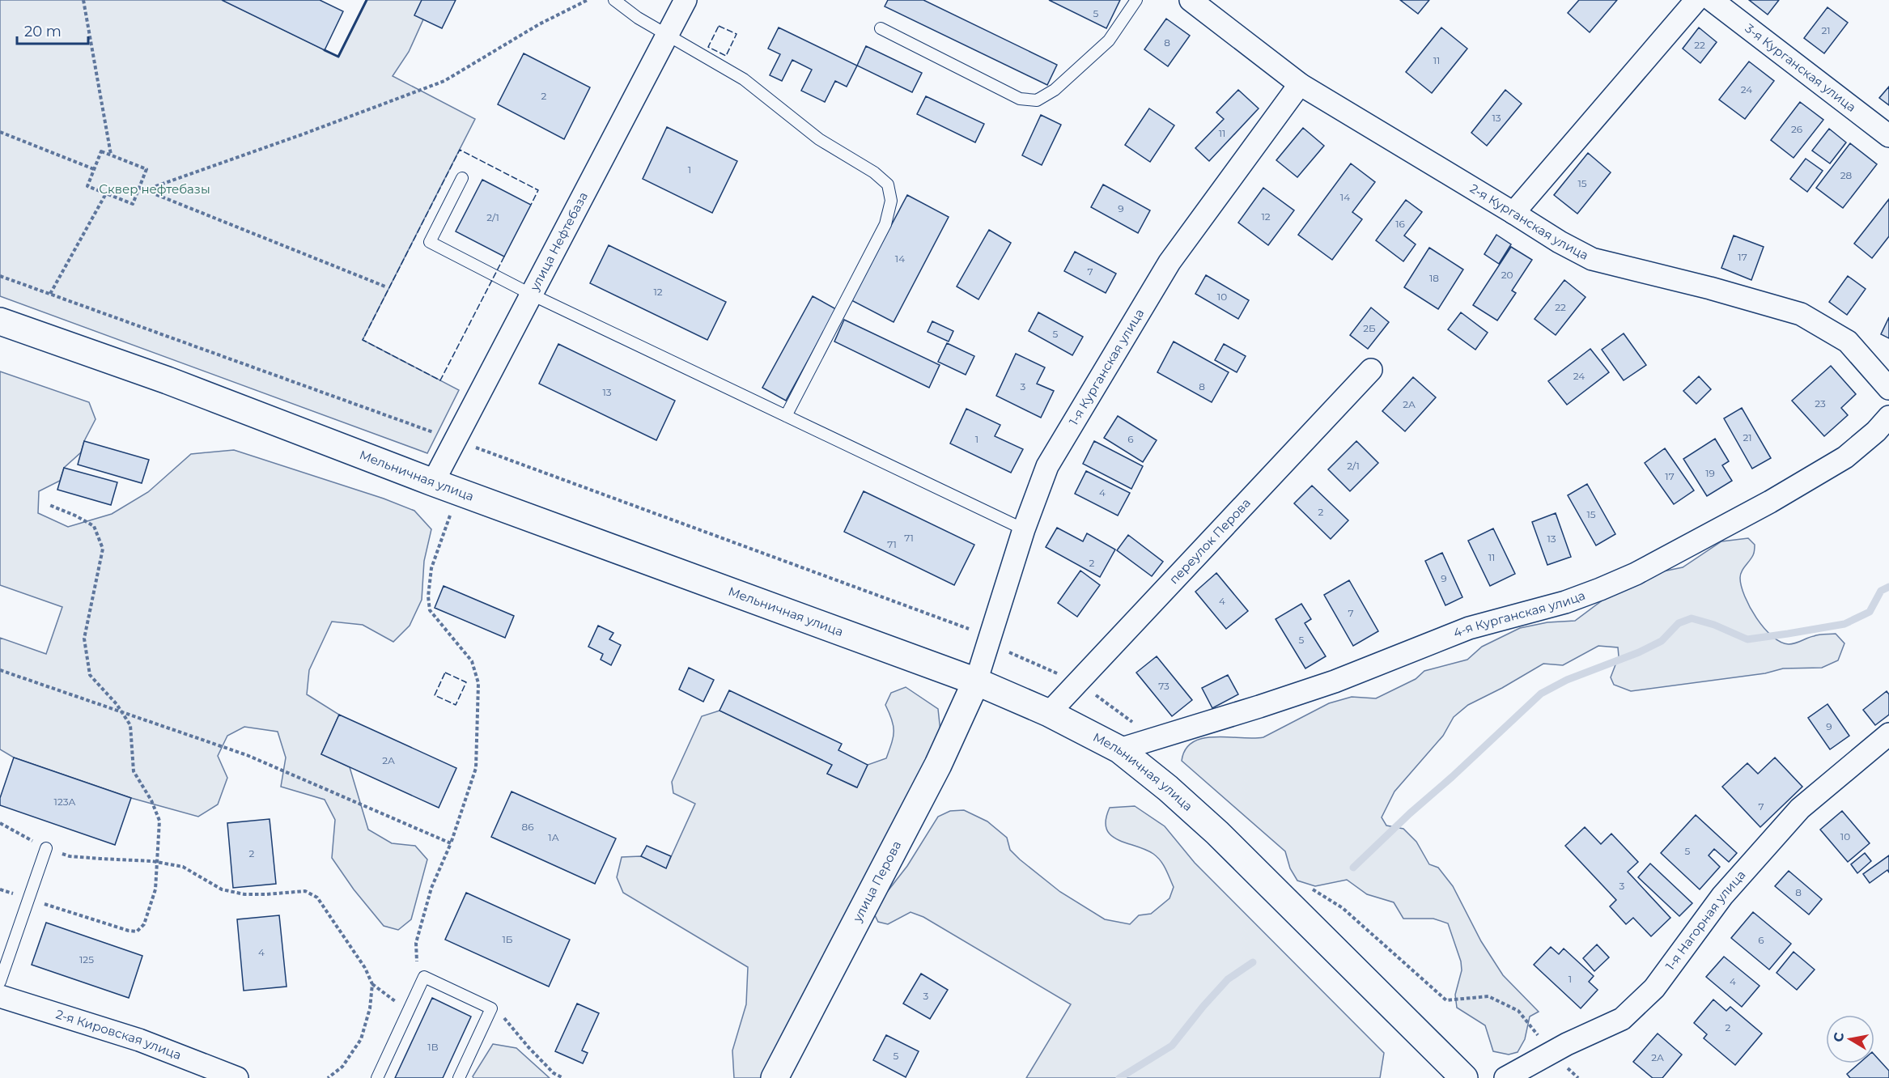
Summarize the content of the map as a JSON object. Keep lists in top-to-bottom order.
{
  "streets": {
    "main road": ["Мельничная улица", "улица Перова"],
    "street": [
      "3-я Курганская улица",
      "2-я Курганская улица",
      "улица Нефтебаза",
      "1-я Курганская улица",
      "переулок Перова",
      "4-я Курганская улица",
      "1-я Нагорная улица",
      "2-я Кировская улица"
    ]
  },
  "crossings": [
    ["2-я Курганская улица", "1-я Курганская улица"],
    ["улица Нефтебаза", "Мельничная улица"],
    ["1-я Курганская улица", "Мельничная улица"],
    ["1-я Курганская улица", "улица Перова"],
    ["Мельничная улица", "переулок Перова"],
    ["Мельничная улица", "4-я Курганская улица"],
    ["Мельничная улица", "улица Перова"]
  ],
  "parks": ["Сквер нефтебазы"],
  "house_numbers": [
    "5",
    "21",
    "8",
    "22",
    "11",
    "24",
    "2",
    "13",
    "26",
    "11",
    "1",
    "28",
    "15",
    "14",
    "9",
    "12",
    "2/1",
    "16",
    "17",
    "14",
    "7",
    "20",
    "18",
    "12",
    "10",
    "22",
    "2Б",
    "5",
    "24",
    "3",
    "8",
    "13",
    "23",
    "2А",
    "21",
    "1",
    "6",
    "2/1",
    "19",
    "17",
    "4",
    "2",
    "15",
    "71",
    "13",
    "71",
    "11",
    "2",
    "9",
    "4",
    "7",
    "5",
    "73",
    "9",
    "2А",
    "123А",
    "7",
    "86",
    "10",
    "1А",
    "5",
    "2",
    "3",
    "8",
    "1Б",
    "6",
    "4",
    "125",
    "1",
    "4",
    "3",
    "2",
    "1В",
    "5",
    "2А"
  ],
  "scale_bar": "20 m",
  "north": "left"
}
